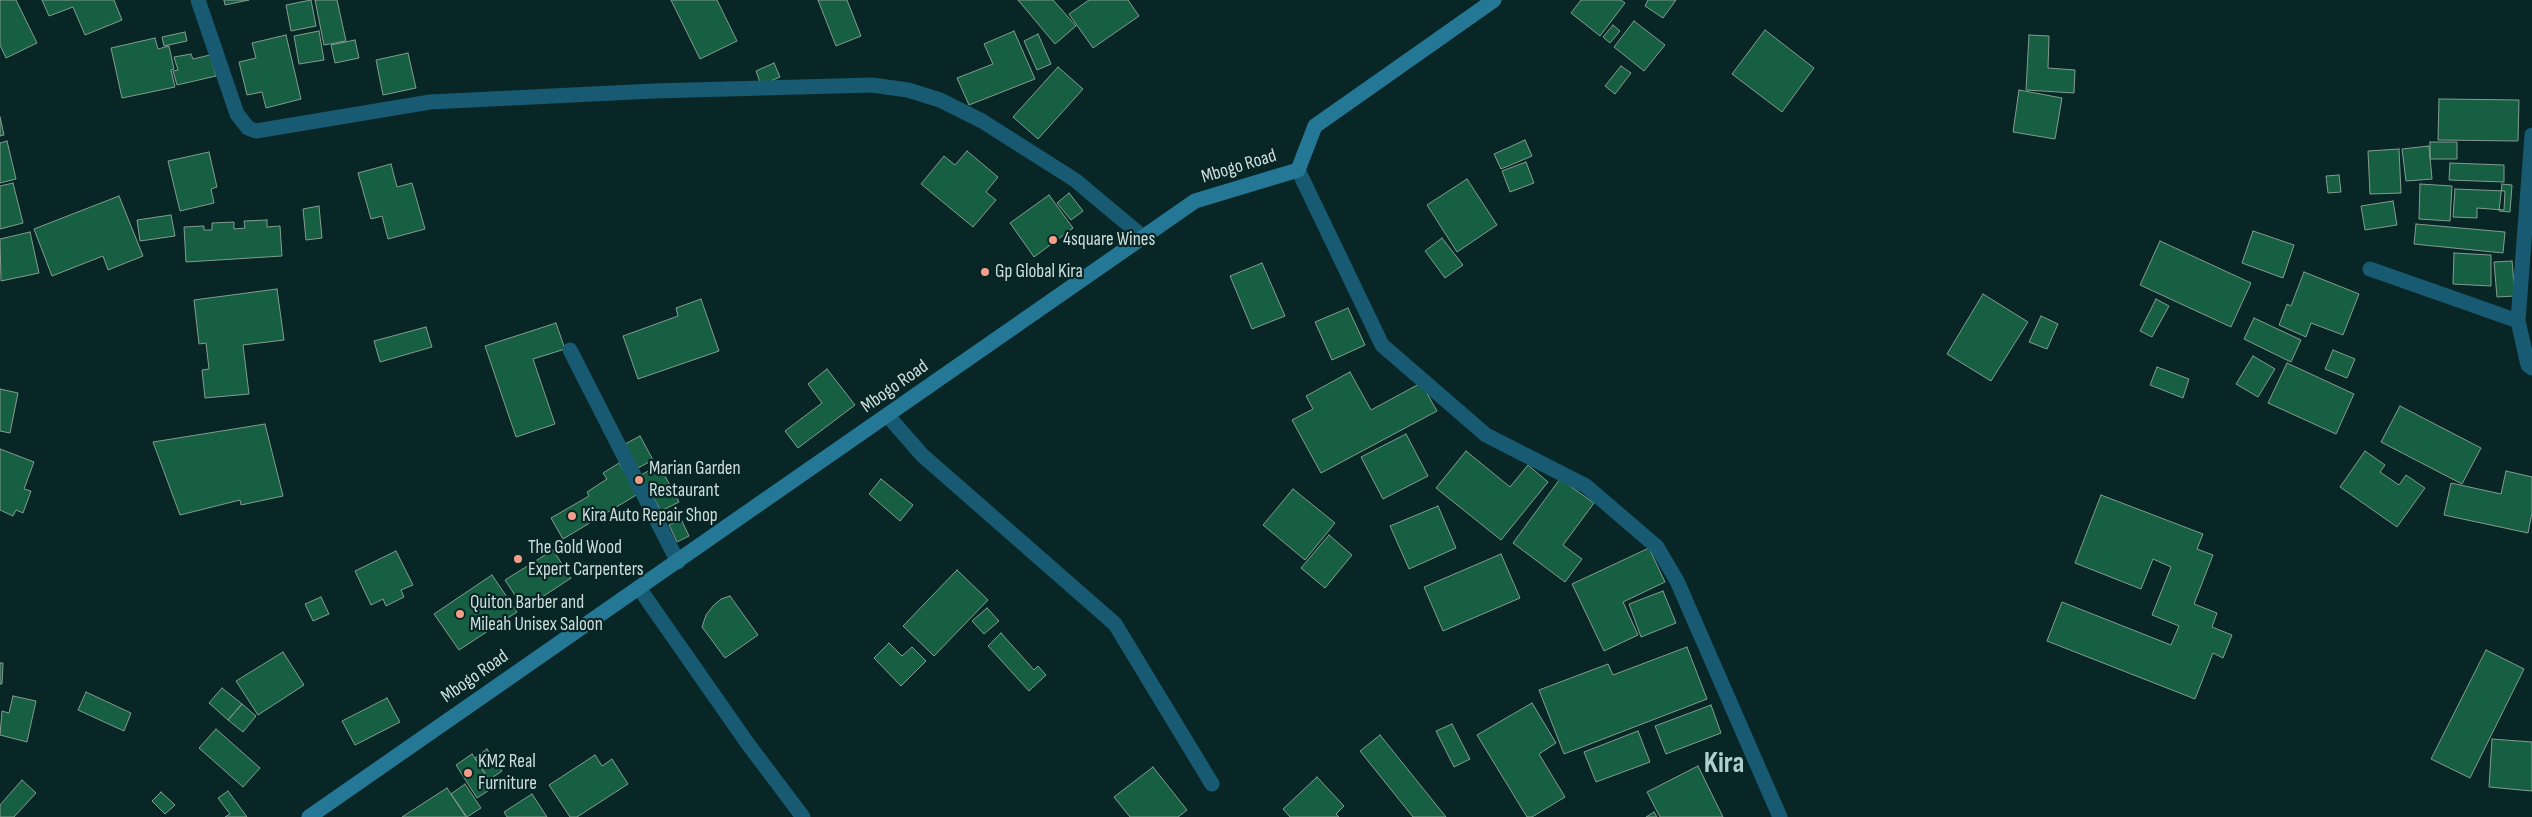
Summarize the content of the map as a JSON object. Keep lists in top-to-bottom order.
{
  "streets": {
    "main road": ["Mbogo Road"]
  },
  "districts": ["Kira"],
  "places": [
    "4square Wines",
    "Gp Global Kira",
    "Marian Garden Restaurant",
    "Kira Auto Repair Shop",
    "The Gold Wood Expert Carpenters",
    "Quiton Barber and Mileah Unisex Saloon",
    "KM2 Real Furniture"
  ]
}
